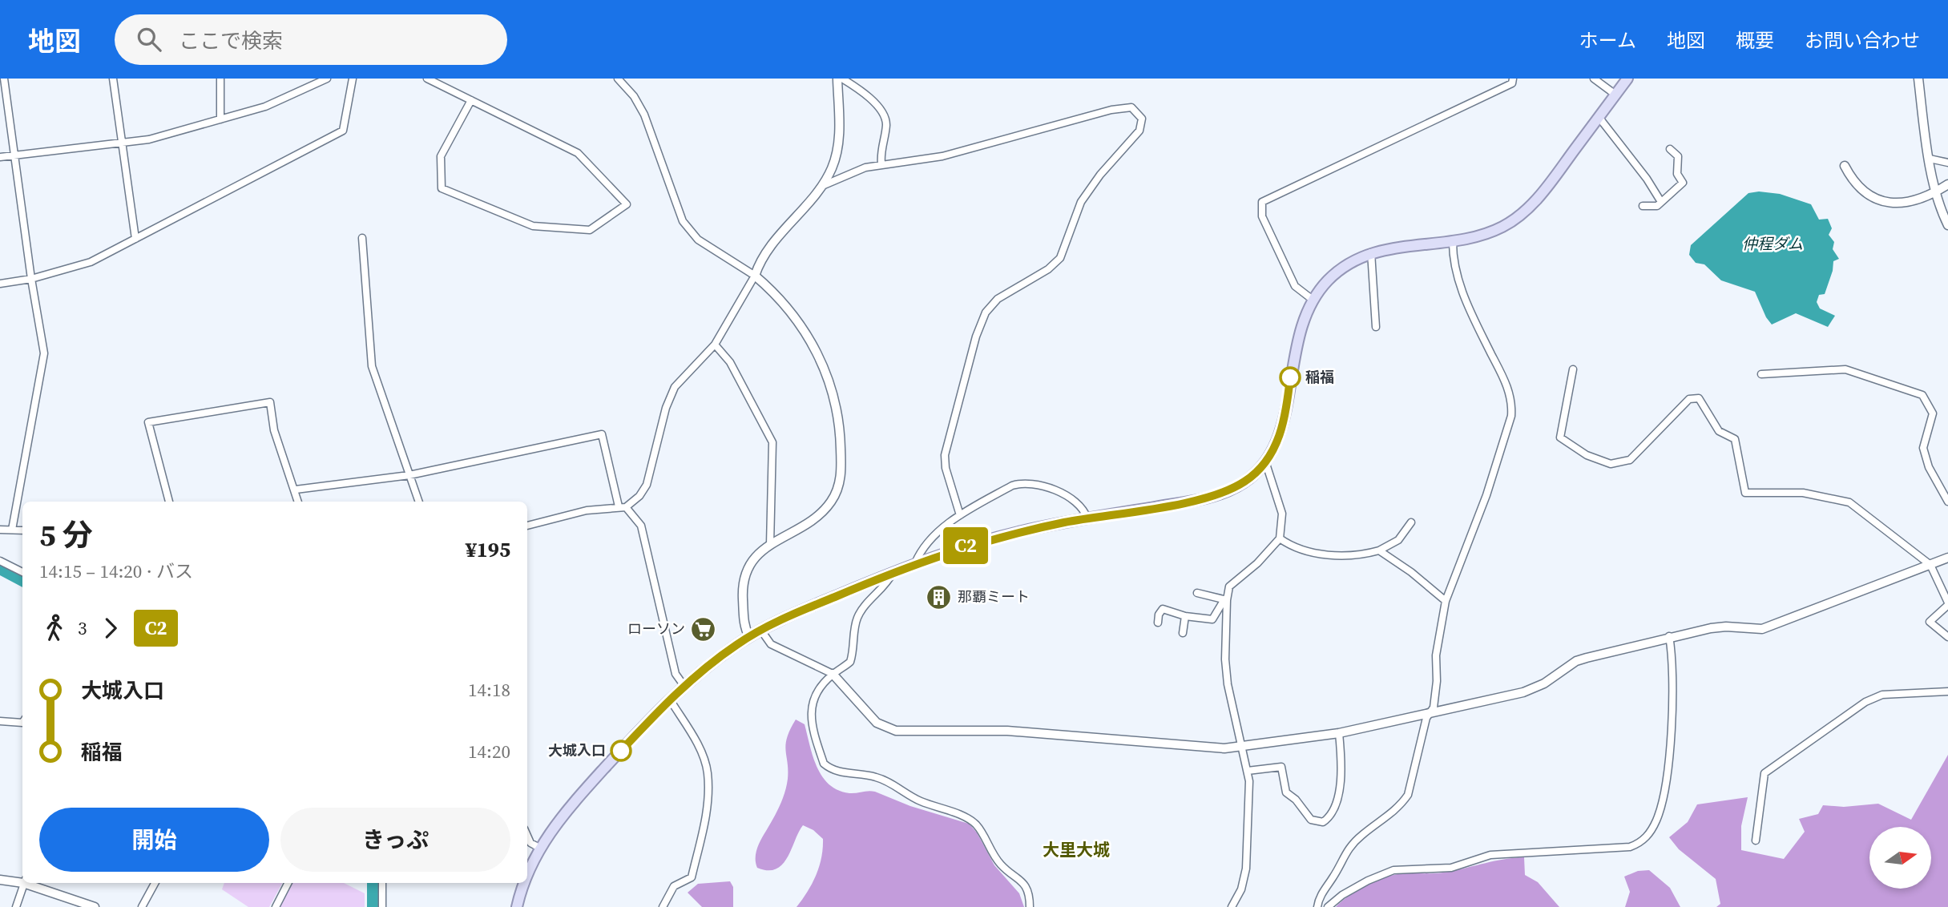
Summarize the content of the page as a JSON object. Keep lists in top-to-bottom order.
{
  "districts": ["大里大城"],
  "water": ["仲程ダム"],
  "places": {
    "other": ["稲福", "大城入口"],
    "building": ["那覇ミート"],
    "supermarket": ["ローソン"]
  },
  "lines": ["bus line C2"],
  "north": "right",
  "page": {
    "header": "地図",
    "search": "ここで検索",
    "nav": [
      "ホーム",
      "地図",
      "概要",
      "お問い合わせ"
    ],
    "on_map": "C2",
    "heading": ["5 分", "14:15 – 14:20 · バス", "¥195"],
    "legs": ["3", "C2"],
    "list": [
      {
        "name": "大城入口",
        "value": "14:18"
      },
      {
        "name": "稲福",
        "value": "14:20"
      }
    ],
    "buttons": ["開始", "きっぷ"]
  }
}
